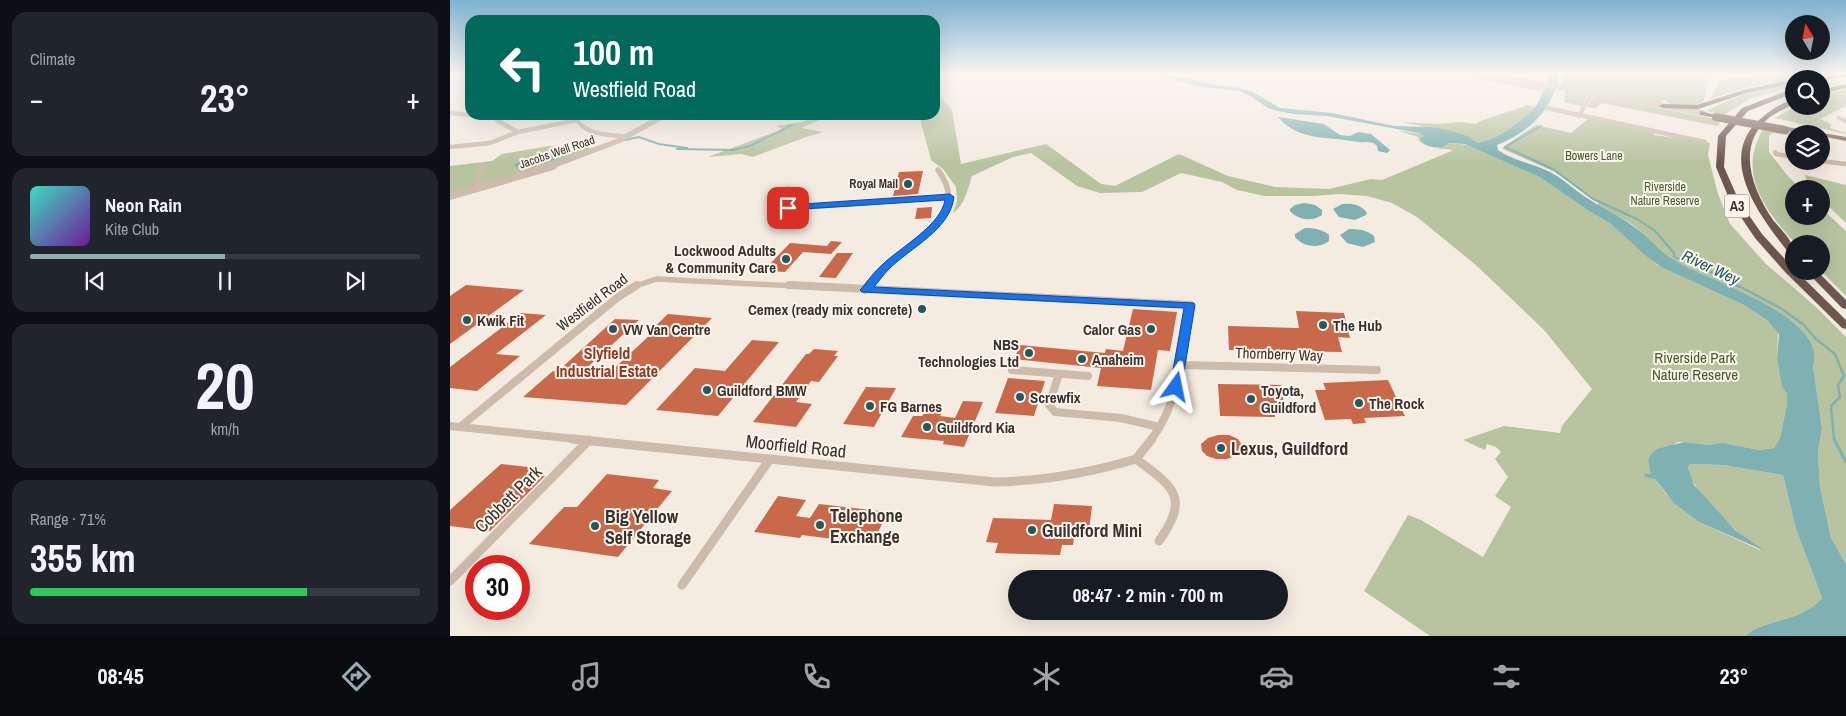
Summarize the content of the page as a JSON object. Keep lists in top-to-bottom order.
{
  "streets": {
    "highway": ["A3"],
    "street": [
      "Jacobs Well Road",
      "Westfield Road",
      "Thornberry Way",
      "Moorfield Road",
      "Cobbett Park"
    ]
  },
  "crossings": [
    ["Westfield Road", "Thornberry Way"],
    ["Westfield Road", "Moorfield Road"],
    ["Moorfield Road", "Cobbett Park"]
  ],
  "districts": ["Slyfield Industrial Estate"],
  "water": ["River Wey"],
  "parks": ["Bowers Lane", "Riverside Nature Reserve", "Riverside Park Nature Reserve"],
  "places": [
    "Royal Mail",
    "Lockwood Adults & Community Care",
    "Cemex (ready mix concrete)",
    "Kwik Fit",
    "The Hub",
    "VW Van Centre",
    "Calor Gas",
    "NBS Technologies Ltd",
    "Anaheim",
    "Guildford BMW",
    "Screwfix",
    "Toyota, Guildford",
    "The Rock",
    "FG Barnes",
    "Guildford Kia",
    "Lexus, Guildford",
    "Telephone Exchange",
    "Big Yellow Self Storage",
    "Guildford Mini"
  ],
  "north": "top",
  "page": {
    "tile": [
      "Climate",
      ["20", "km/h"],
      ["Range · 71%", "355 km"]
    ],
    "map_buttons": ["+", "−"],
    "turn": ["100 m", "Westfield Road"],
    "heat": ["−", "23°", "+"],
    "song": ["Neon Rain", "Kite Club"],
    "limit": "30",
    "trip": "08:47 · 2 min · 700 m",
    "tabs": ["08:45", "23°"]
  }
}
